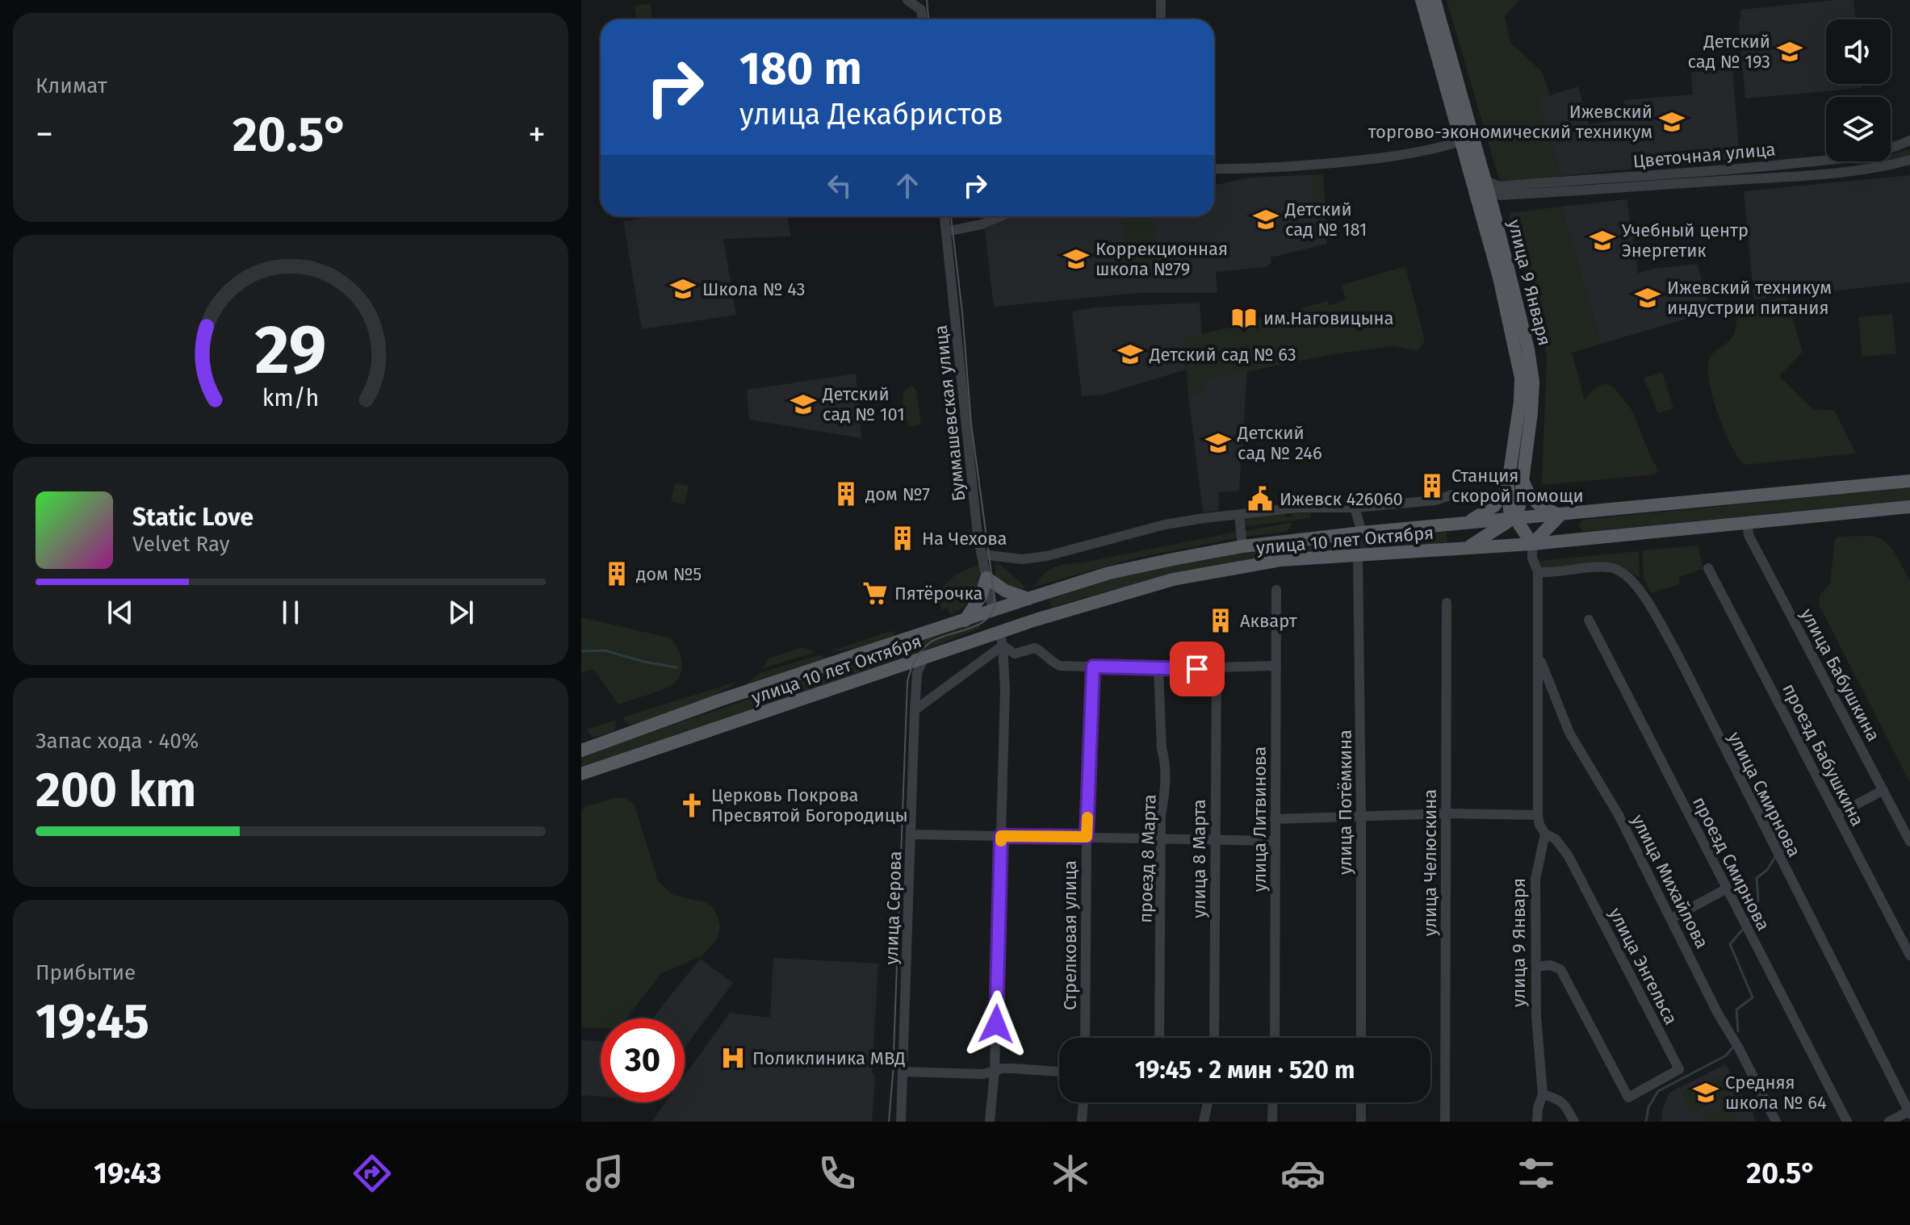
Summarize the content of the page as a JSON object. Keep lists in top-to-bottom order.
{
  "streets": {
    "main road": ["улица 9 Января", "улица 10 лет Октября"],
    "street": [
      "Цветочная улица",
      "Буммашевская улица",
      "улица Бабушкина",
      "проезд Бабушкина",
      "улица Смирнова",
      "улица Потёмкина",
      "улица Литвинова",
      "проезд 8 Марта",
      "улица 8 Марта",
      "улица Челюскина",
      "проезд Смирнова",
      "улица Михайлова",
      "улица Серова",
      "Стрелковая улица",
      "улица Энгельса"
    ]
  },
  "crossings": [
    ["Цветочная улица", "улица 9 Января"],
    ["улица 9 Января", "улица 10 лет Октября"],
    ["улица 9 Января", "улица Энгельса"],
    ["Буммашевская улица", "улица 10 лет Октября"],
    ["улица 10 лет Октября", "улица Бабушкина"],
    ["улица 10 лет Октября", "улица Потёмкина"],
    ["улица 10 лет Октября", "улица Серова"]
  ],
  "places": {
    "school or university": [
      "Детский сад № 193",
      "Ижевский торгово-экономический техникум",
      "Детский сад № 181",
      "Учебный центр Энергетик",
      "Коррекционная школа №79",
      "Школа № 43",
      "Ижевский техникум индустрии питания",
      "Детский сад № 63",
      "Детский сад № 101",
      "Детский сад № 246",
      "Средняя школа № 64"
    ],
    "library": ["им.Наговицына"],
    "building": [
      "Станция скорой помощи",
      "дом №7",
      "На Чехова",
      "дом №5",
      "Акварт"
    ],
    "public building": ["Ижевск 426060"],
    "supermarket": ["Пятёрочка"],
    "church": ["Церковь Покрова Пресвятой Богородицы"],
    "hospital": ["Поликлиника МВД"]
  },
  "page": {
    "tile": [
      "Климат",
      ["Запас хода · 40%", "200 km"],
      ["Прибытие", "19:45"]
    ],
    "turn": ["180 m", "улица Декабристов"],
    "heat": ["−", "20.5°", "+"],
    "song": ["Static Love", "Velvet Ray"],
    "limit": "30",
    "trip": "19:45 · 2 мин · 520 m",
    "tabs": ["19:43", "20.5°"],
    "gauge": ["29", "km/h"]
  }
}
